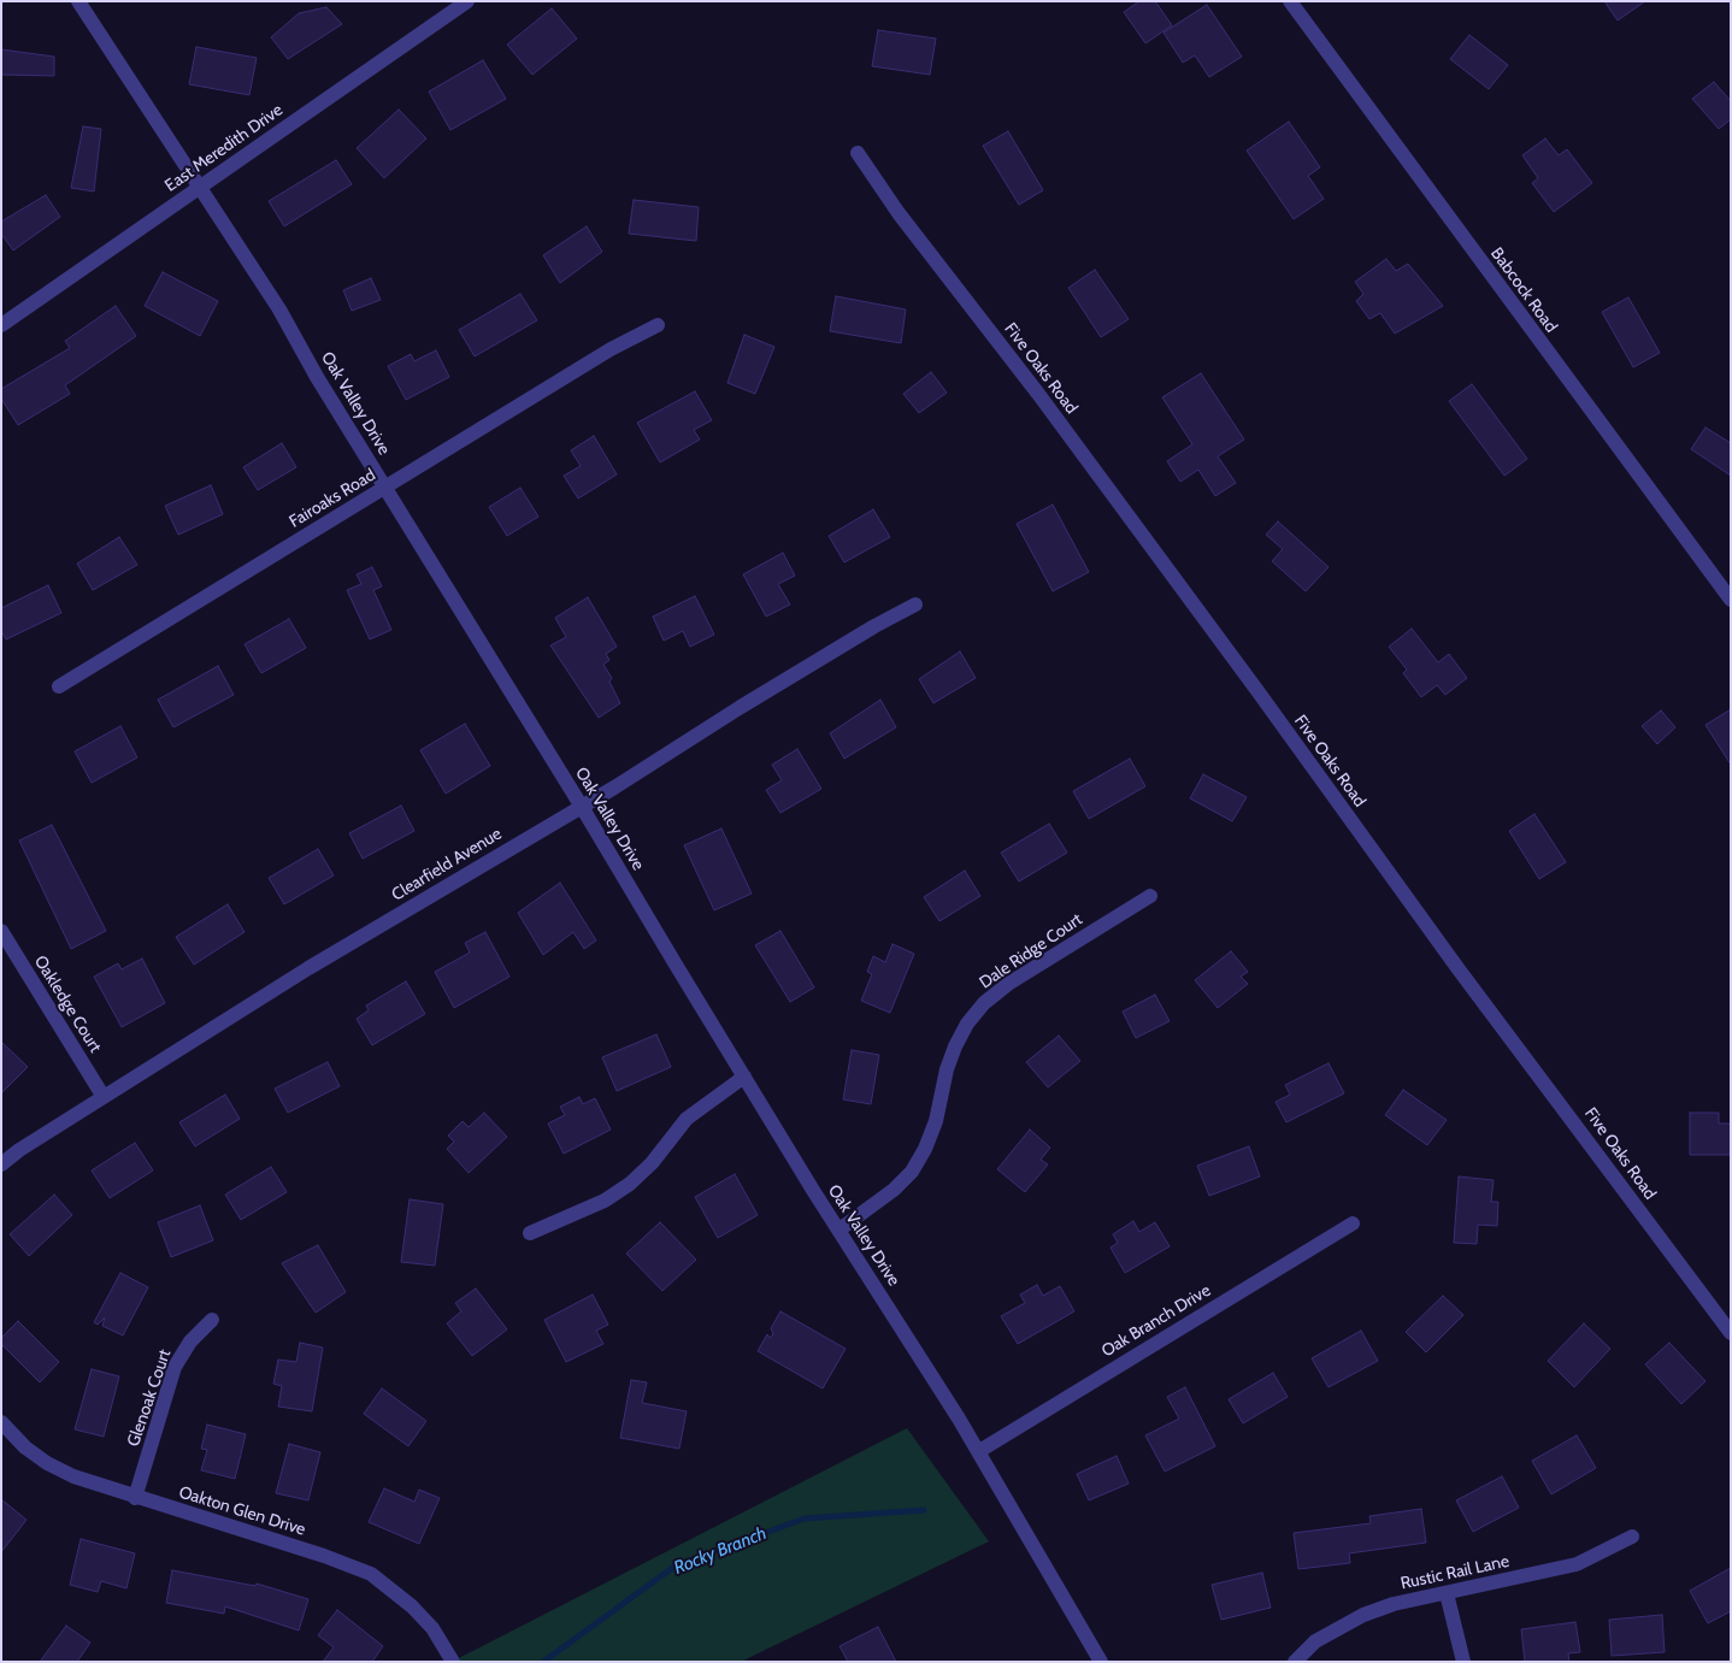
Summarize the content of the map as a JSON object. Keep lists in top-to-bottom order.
{
  "streets": {
    "street": [
      "East Meredith Drive",
      "Babcock Road",
      "Five Oaks Road",
      "Oak Valley Drive",
      "Fairoaks Road",
      "Clearfield Avenue",
      "Dale Ridge Court",
      "Oakledge Court",
      "Oak Branch Drive",
      "Glenoak Court",
      "Oakton Glen Drive",
      "Rustic Rail Lane"
    ]
  },
  "crossings": [
    ["East Meredith Drive", "Oak Valley Drive"],
    ["Oak Valley Drive", "Fairoaks Road"],
    ["Oak Valley Drive", "Clearfield Avenue"],
    ["Oak Valley Drive", "Dale Ridge Court"],
    ["Oak Valley Drive", "Oak Branch Drive"],
    ["Clearfield Avenue", "Oakledge Court"],
    ["Glenoak Court", "Oakton Glen Drive"]
  ],
  "water": ["Rocky Branch"]
}
